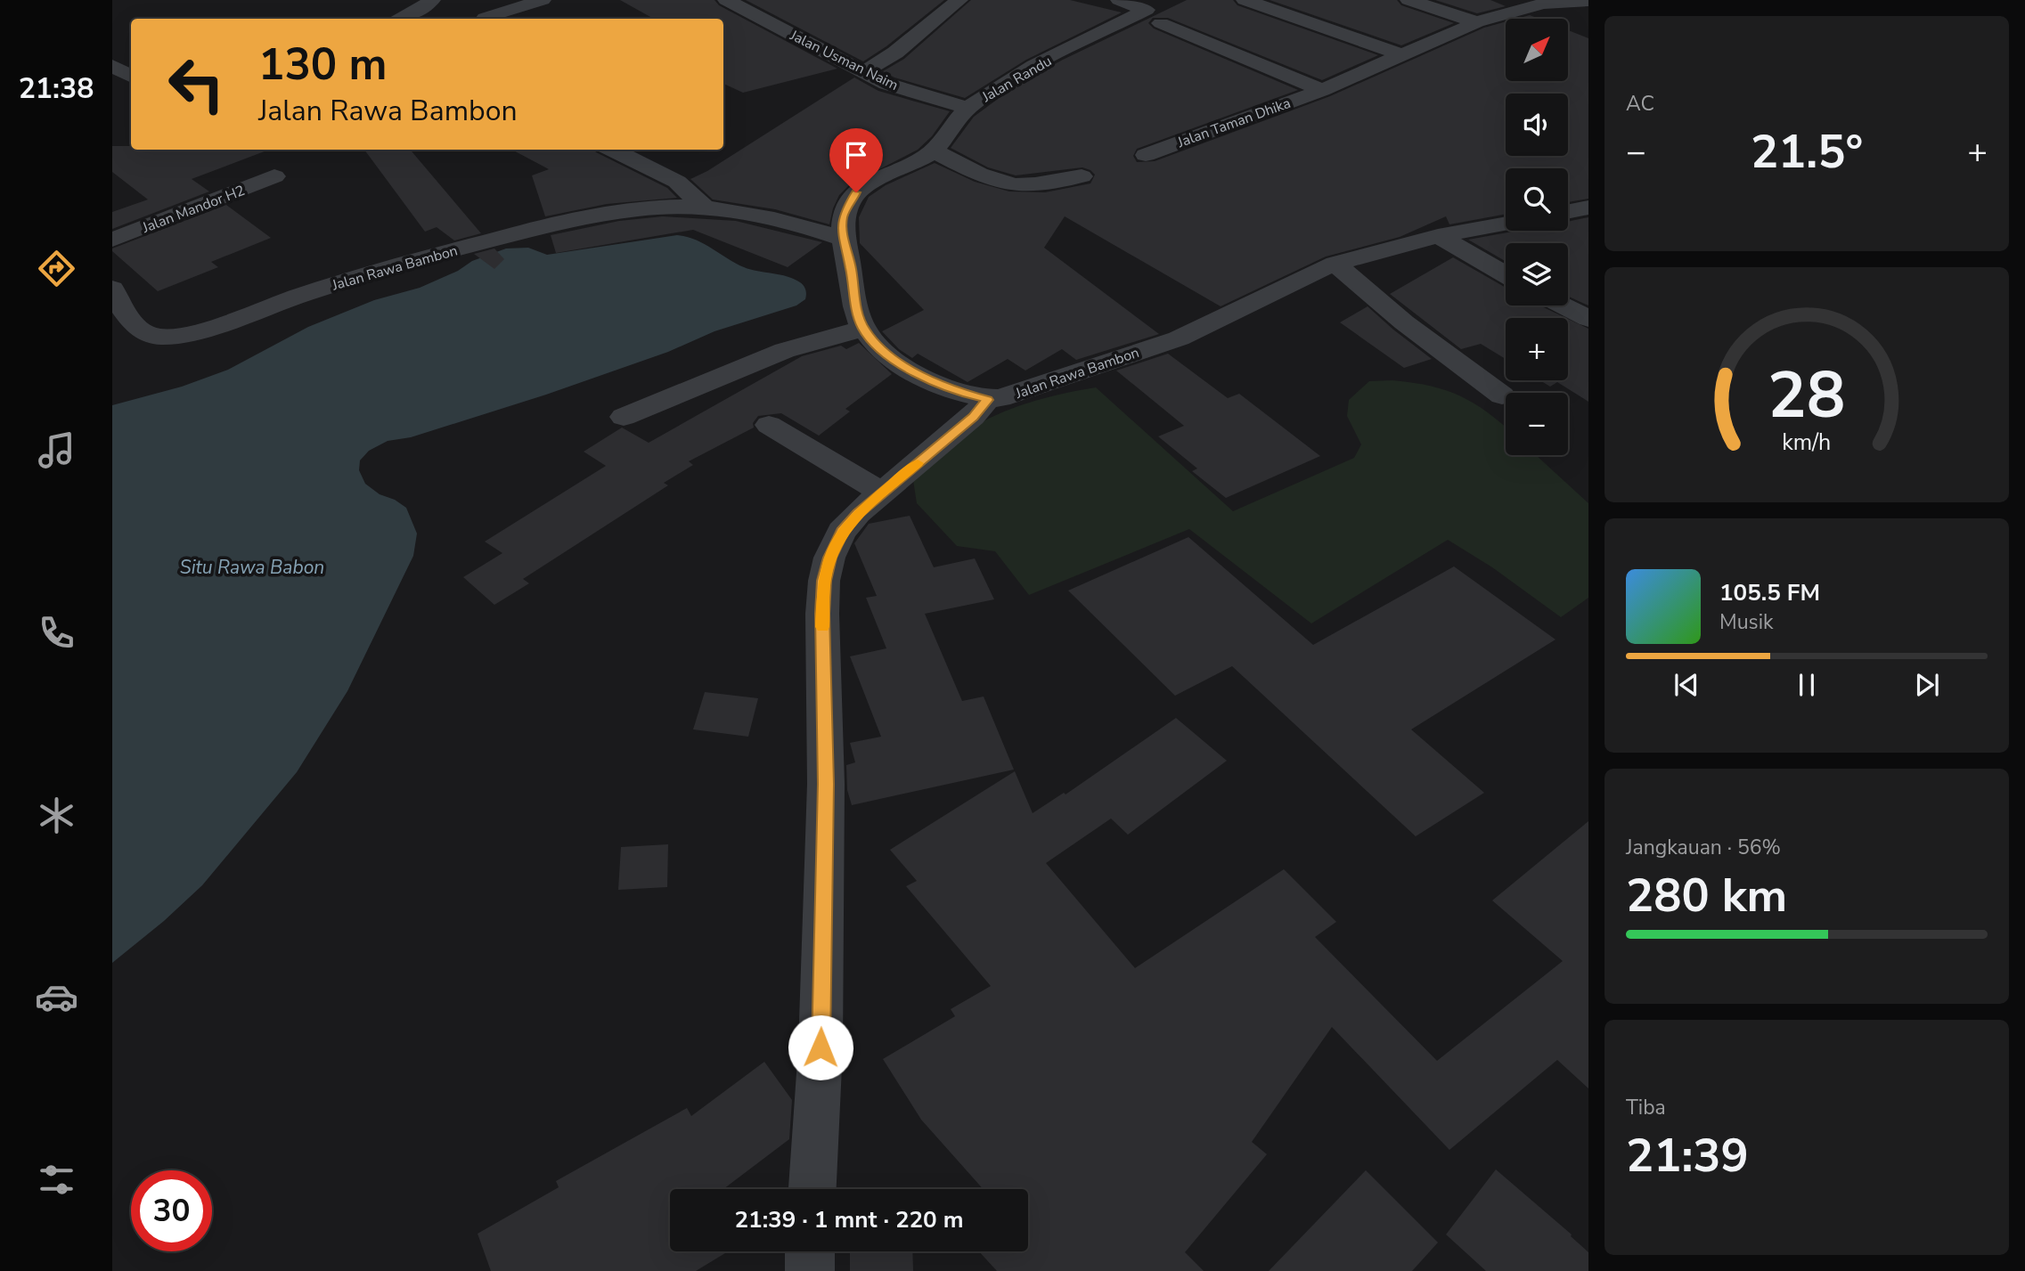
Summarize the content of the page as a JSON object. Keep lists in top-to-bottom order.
{
  "streets": {
    "street": [
      "Jalan Usman Naim",
      "Jalan Randu",
      "Jalan Taman Dhika",
      "Jalan Mandor H2",
      "Jalan Rawa Bambon"
    ]
  },
  "crossings": [
    ["Jalan Usman Naim", "Jalan Randu"],
    ["Jalan Randu", "Jalan Taman Dhika"],
    ["Jalan Randu", "Jalan Rawa Bambon"]
  ],
  "water": ["Situ Rawa Babon"],
  "north": "top right",
  "page": {
    "tabs": "21:38",
    "tile": [
      "AC",
      ["Jangkauan · 56%", "280 km"],
      ["Tiba", "21:39"]
    ],
    "map_buttons": ["+", "−"],
    "turn": ["130 m", "Jalan Rawa Bambon"],
    "heat": ["−", "21.5°", "+"],
    "song": ["105.5 FM", "Musik"],
    "limit": "30",
    "trip": "21:39 · 1 mnt · 220 m",
    "gauge": ["28", "km/h"]
  }
}
